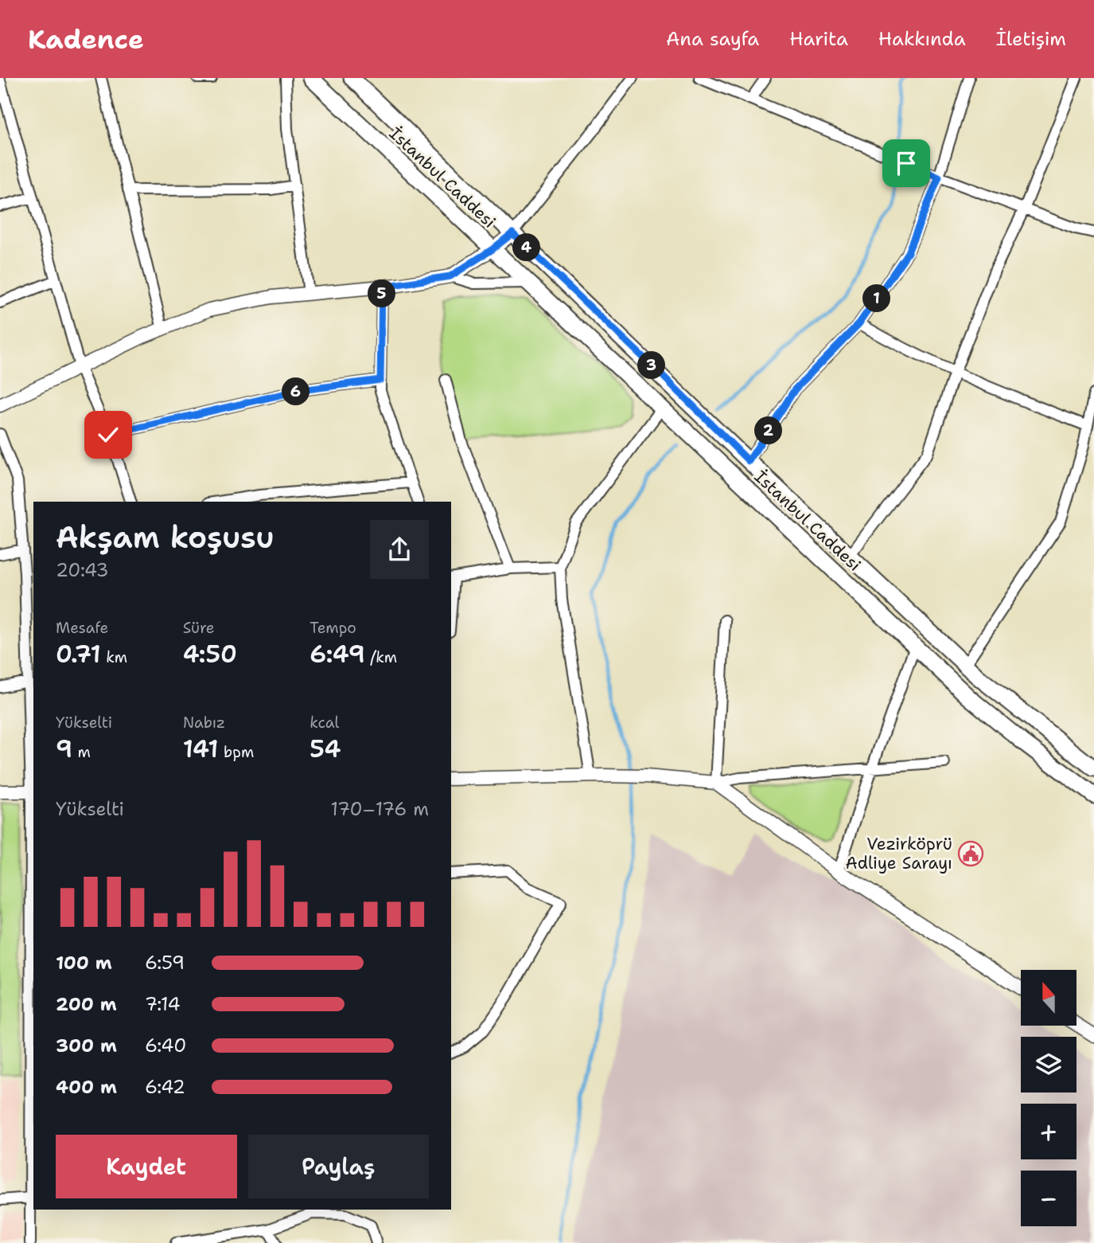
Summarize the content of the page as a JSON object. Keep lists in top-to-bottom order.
{
  "streets": {
    "main road": ["İstanbul Caddesi"]
  },
  "places": {
    "public building": ["Vezirköprü Adliye Sarayı"]
  },
  "north": "top",
  "page": {
    "header": "Kadence",
    "nav": [
      "Ana sayfa",
      "Harita",
      "Hakkında",
      "İletişim"
    ],
    "pins": [
      "4",
      "5",
      "1",
      "3",
      "6",
      "2"
    ],
    "heading": ["Akşam koşusu", "20:43"],
    "stats": [
      ["Mesafe", "0.71 km"],
      ["Süre", "4:50"],
      ["Tempo", "6:49 /km"],
      ["Yükselti", "9 m"],
      ["Nabız", "141 bpm"],
      ["kcal", "54"]
    ],
    "chart": ["Yükselti", "170–176 m"],
    "list": [
      {
        "name": "100 m",
        "note": "6:59"
      },
      {
        "name": "200 m",
        "note": "7:14"
      },
      {
        "name": "300 m",
        "note": "6:40"
      },
      {
        "name": "400 m",
        "note": "6:42"
      }
    ],
    "map_buttons": ["+", "−"],
    "buttons": ["Kaydet", "Paylaş"]
  }
}
